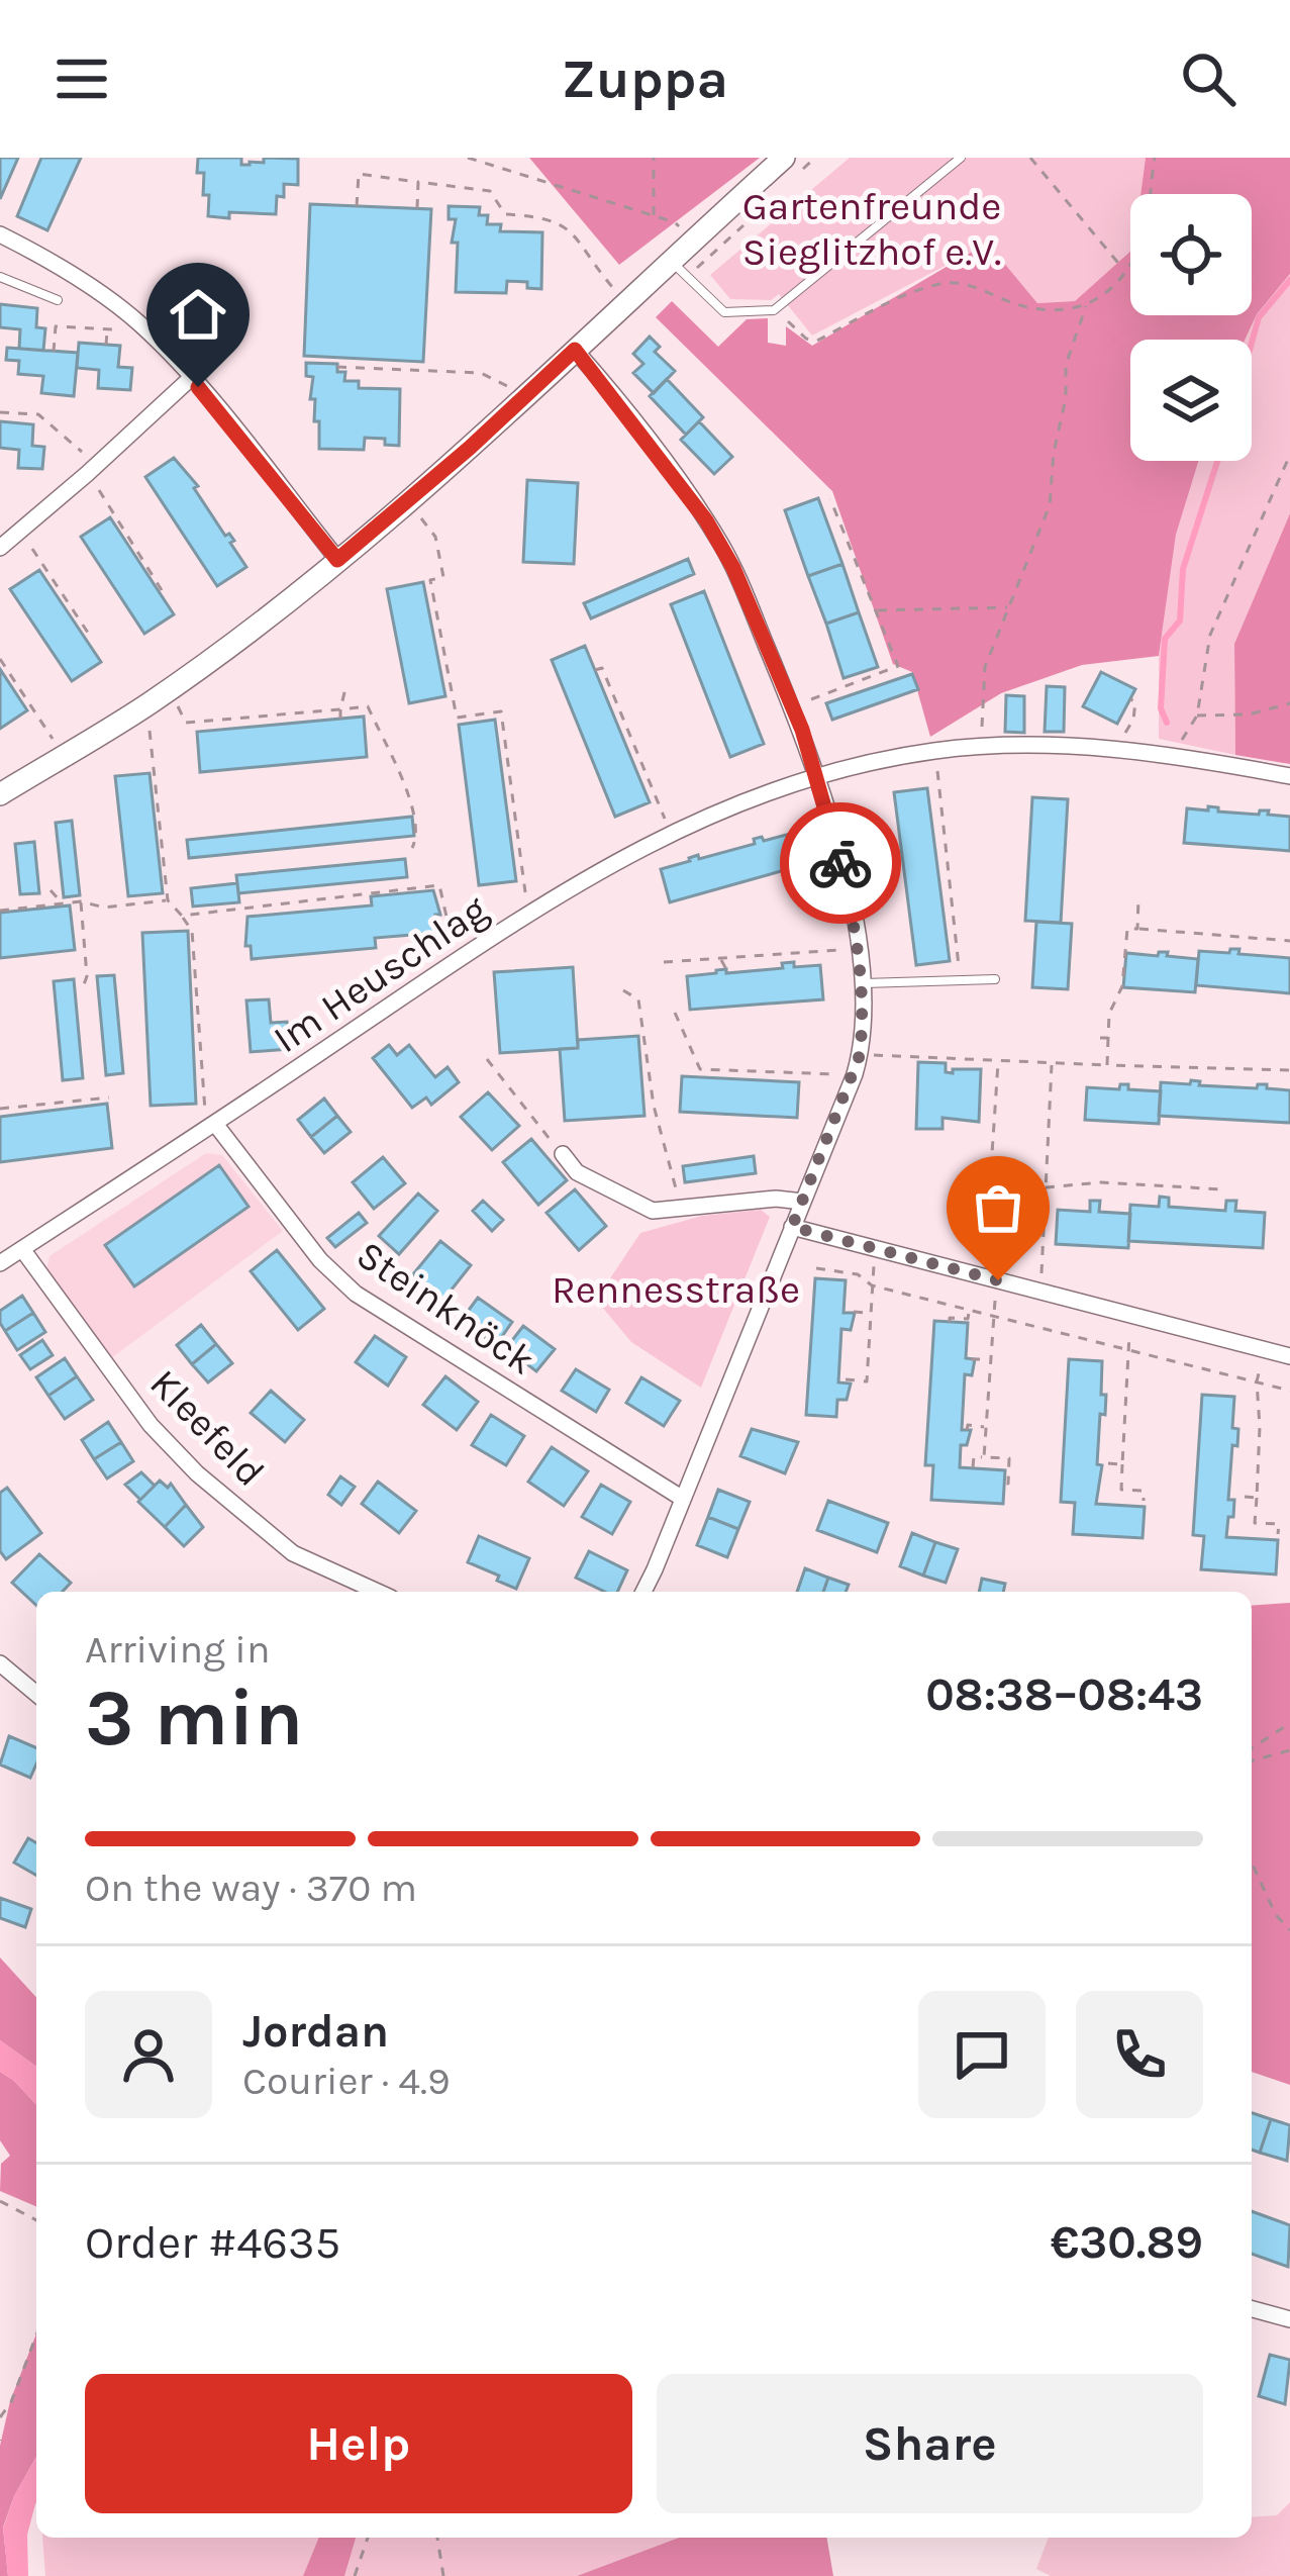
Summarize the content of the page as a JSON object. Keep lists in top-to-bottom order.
{
  "streets": {
    "street": ["Im Heuschlag", "Steinknöck", "Kleefeld"]
  },
  "crossings": [
    ["Im Heuschlag", "Steinknöck"],
    ["Im Heuschlag", "Kleefeld"]
  ],
  "parks": ["Gartenfreunde Sieglitzhof e.V.", "Rennesstraße"],
  "page": {
    "header": "Zuppa",
    "heading": ["3 min", "Arriving in", "08:38–08:43"],
    "panel": [
      "Jordan",
      "Courier · 4.9",
      "Order #4635",
      "€30.89"
    ],
    "bar": "On the way · 370 m",
    "buttons": ["Help", "Share"]
  }
}
